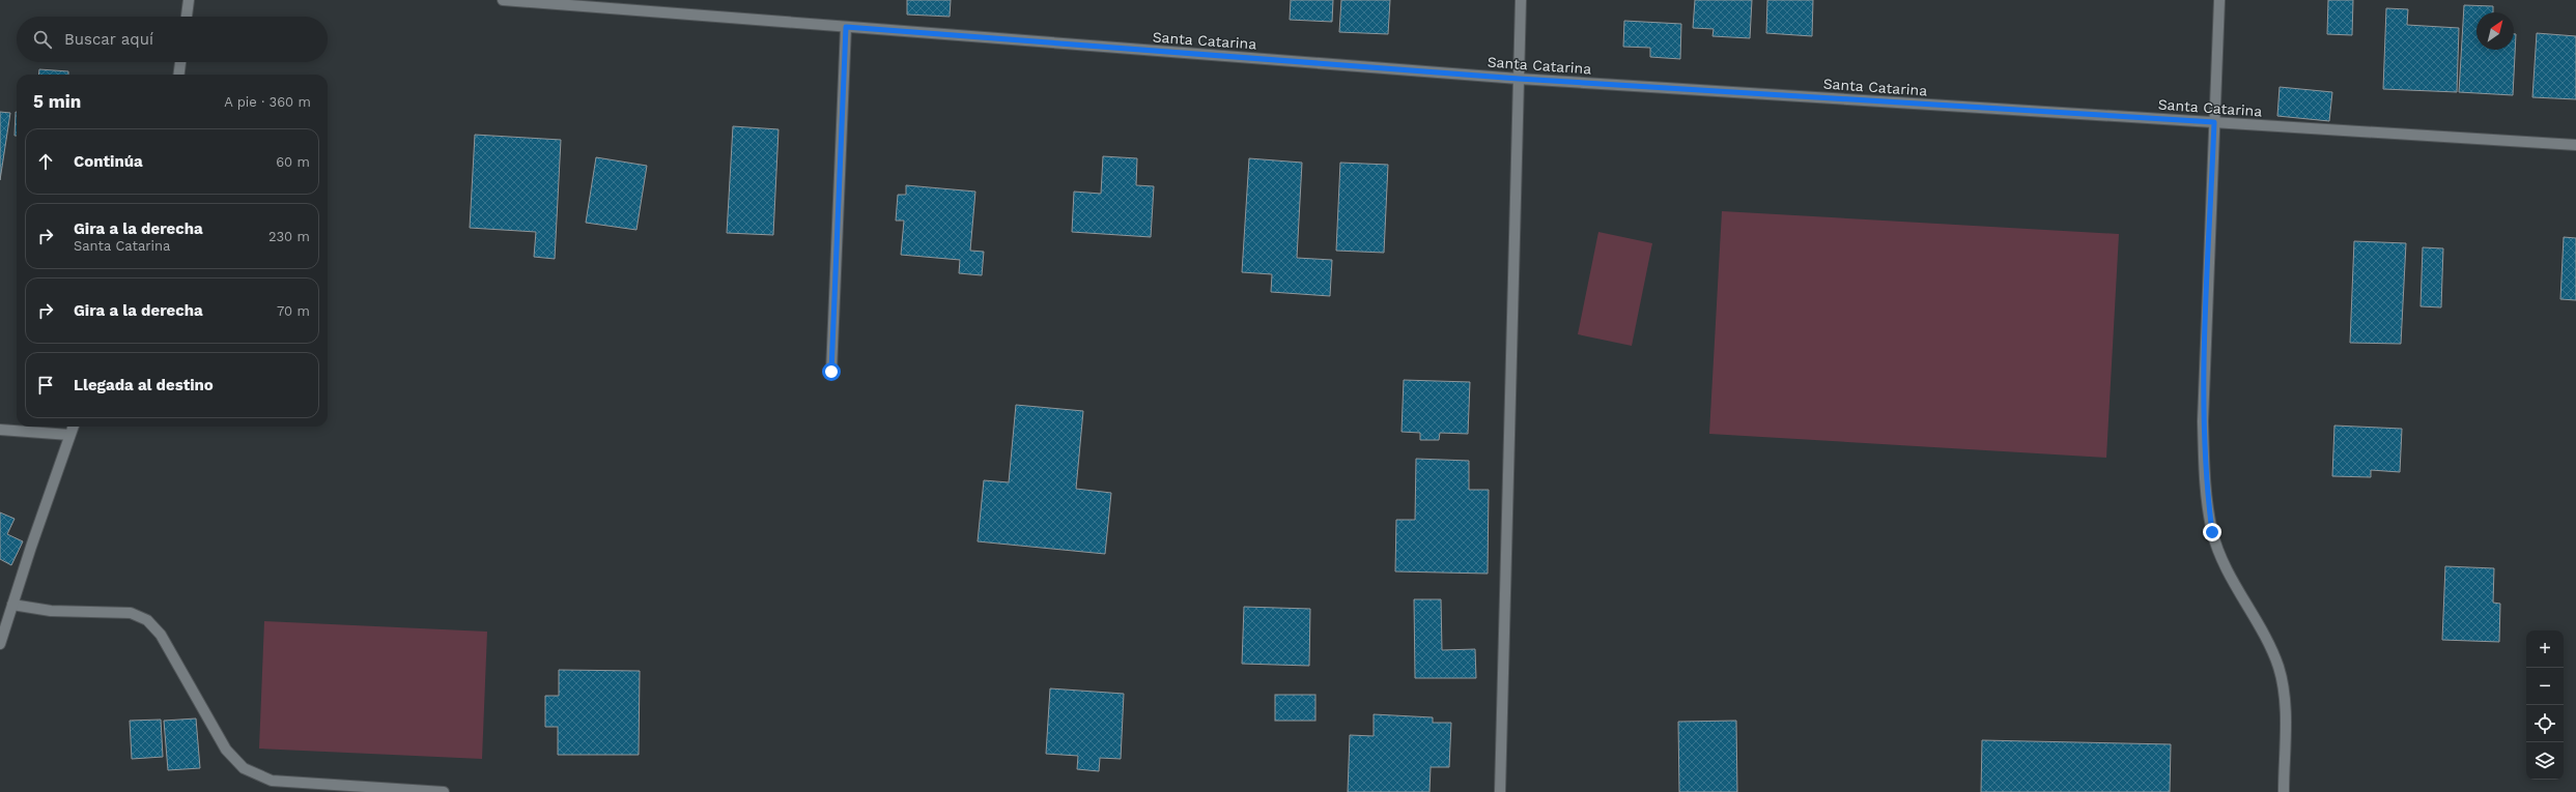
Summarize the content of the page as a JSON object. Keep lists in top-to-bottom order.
{
  "streets": {
    "street": ["Santa Catarina"]
  },
  "north": "top right",
  "page": {
    "search": "Buscar aquí",
    "heading": ["5 min", "A pie · 360 m"],
    "list": [
      ["Continúa", "60 m"],
      ["Gira a la derecha", "Santa Catarina", "230 m"],
      ["Gira a la derecha", "70 m"],
      "Llegada al destino"
    ],
    "map_buttons": ["+", "−"]
  }
}
